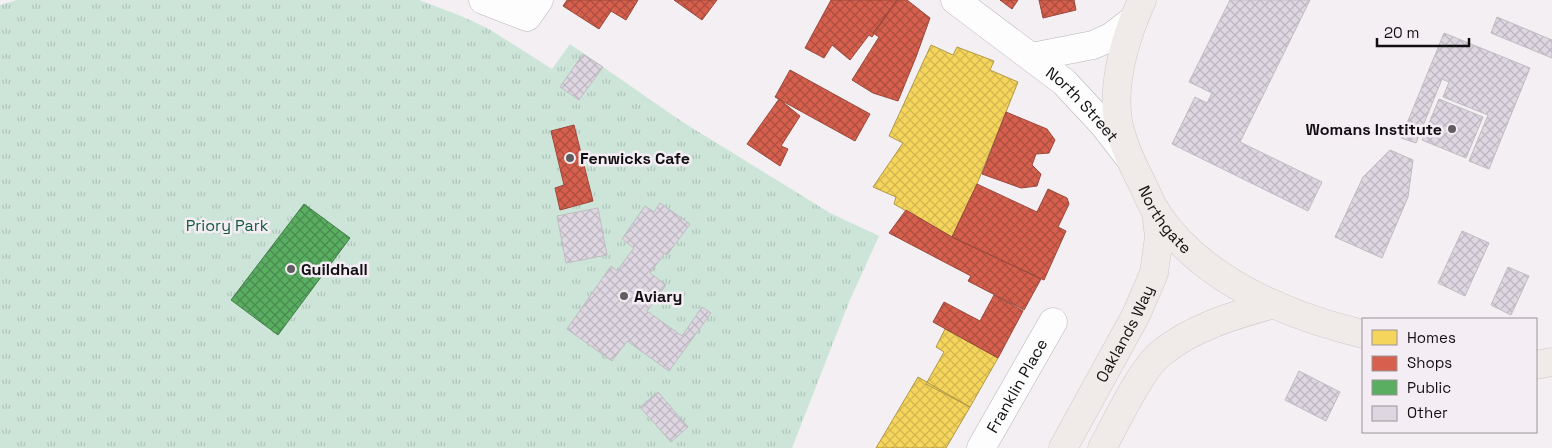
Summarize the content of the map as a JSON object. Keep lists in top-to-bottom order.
{
  "streets": {
    "main road": ["Northgate", "Oaklands Way"],
    "street": ["North Street", "Franklin Place"]
  },
  "crossings": [
    ["North Street", "Northgate"],
    ["Northgate", "Oaklands Way"]
  ],
  "parks": ["Priory Park"],
  "places": [
    "Womans Institute",
    "Fenwicks Cafe",
    "Guildhall",
    "Aviary"
  ],
  "legend": [
    "Homes",
    "Shops",
    "Public",
    "Other"
  ],
  "scale_bar": "20 m"
}
